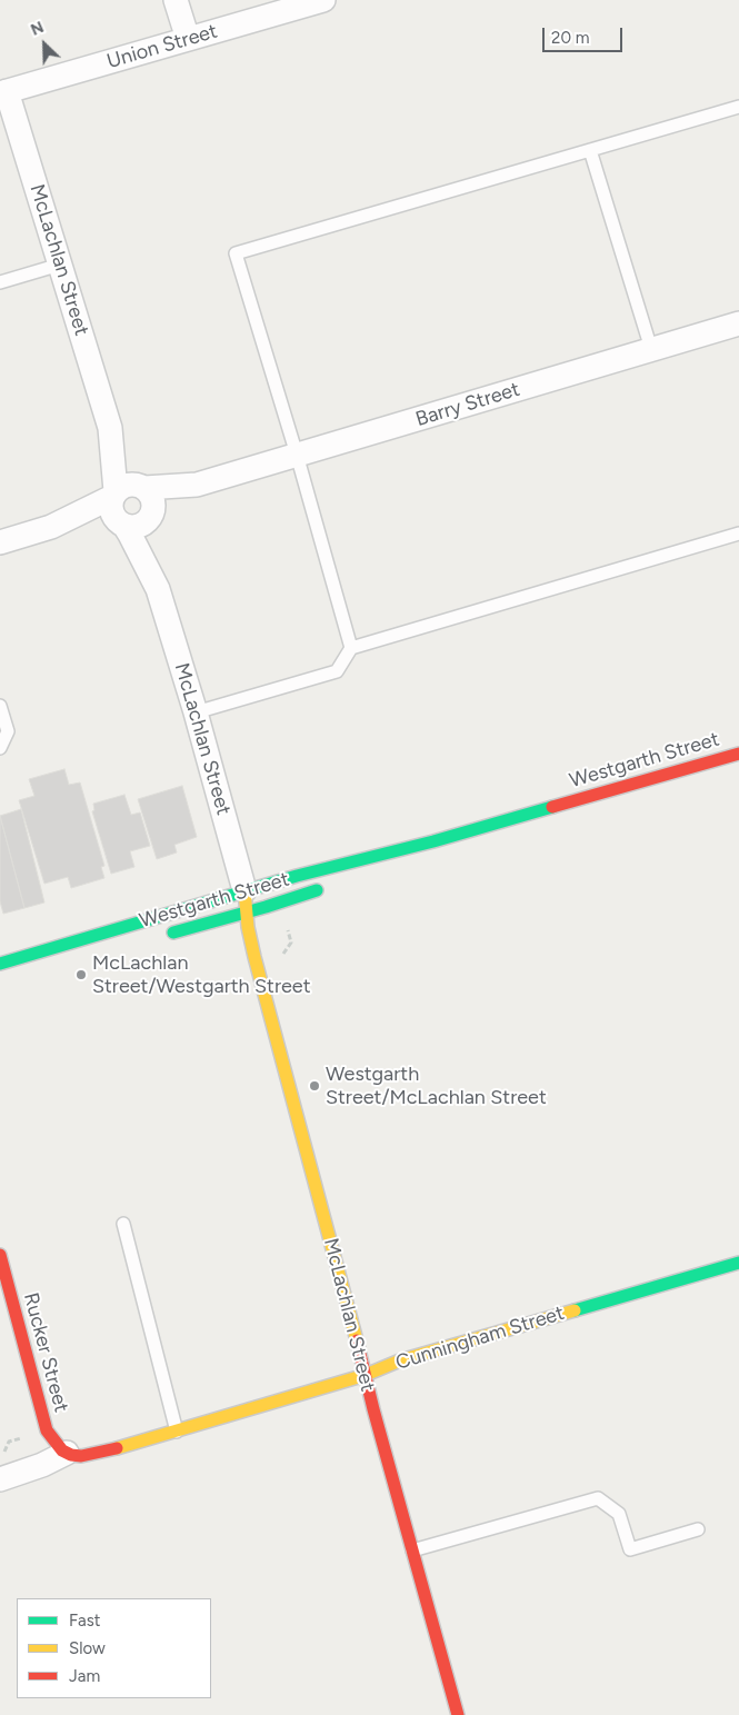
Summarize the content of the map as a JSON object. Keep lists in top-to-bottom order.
{
  "streets": {
    "street": [
      "Union Street",
      "McLachlan Street",
      "Barry Street",
      "Westgarth Street",
      "Cunningham Street",
      "Rucker Street"
    ]
  },
  "crossings": [
    ["Union Street", "McLachlan Street"],
    ["McLachlan Street", "Barry Street"],
    ["McLachlan Street", "Westgarth Street"],
    ["McLachlan Street", "Cunningham Street"],
    ["Cunningham Street", "Rucker Street"]
  ],
  "places": ["McLachlan Street/Westgarth Street", "Westgarth Street/McLachlan Street"],
  "legend": ["Fast", "Slow", "Jam"],
  "scale_bar": "20 m",
  "north": "top left"
}
